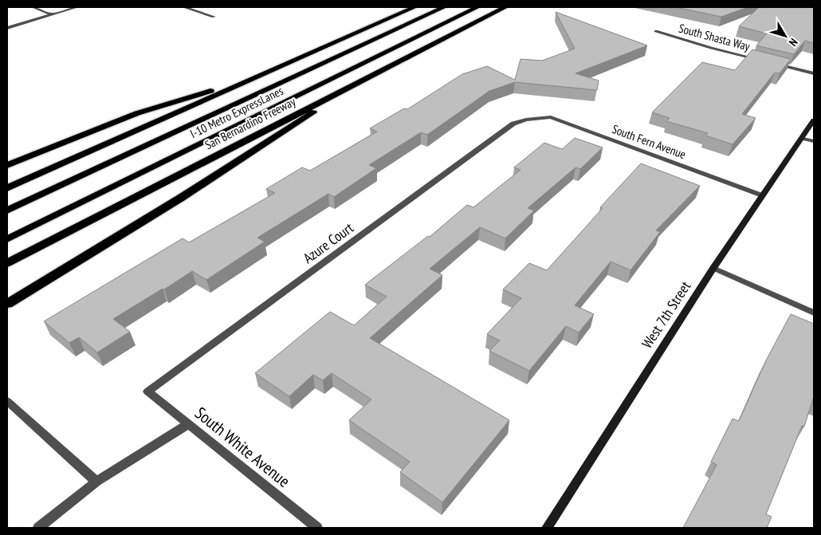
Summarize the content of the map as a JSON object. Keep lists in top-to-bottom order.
{
  "streets": {
    "highway": ["I-10 Metro ExpressLanes", "San Bernardino Freeway"],
    "street": [
      "South Shasta Way",
      "South Fern Avenue",
      "Azure Court",
      "West 7th Street",
      "South White Avenue"
    ]
  },
  "crossings": [
    ["South Fern Avenue", "Azure Court"],
    ["South Fern Avenue", "West 7th Street"],
    ["Azure Court", "South White Avenue"]
  ],
  "north": "bottom right"
}
